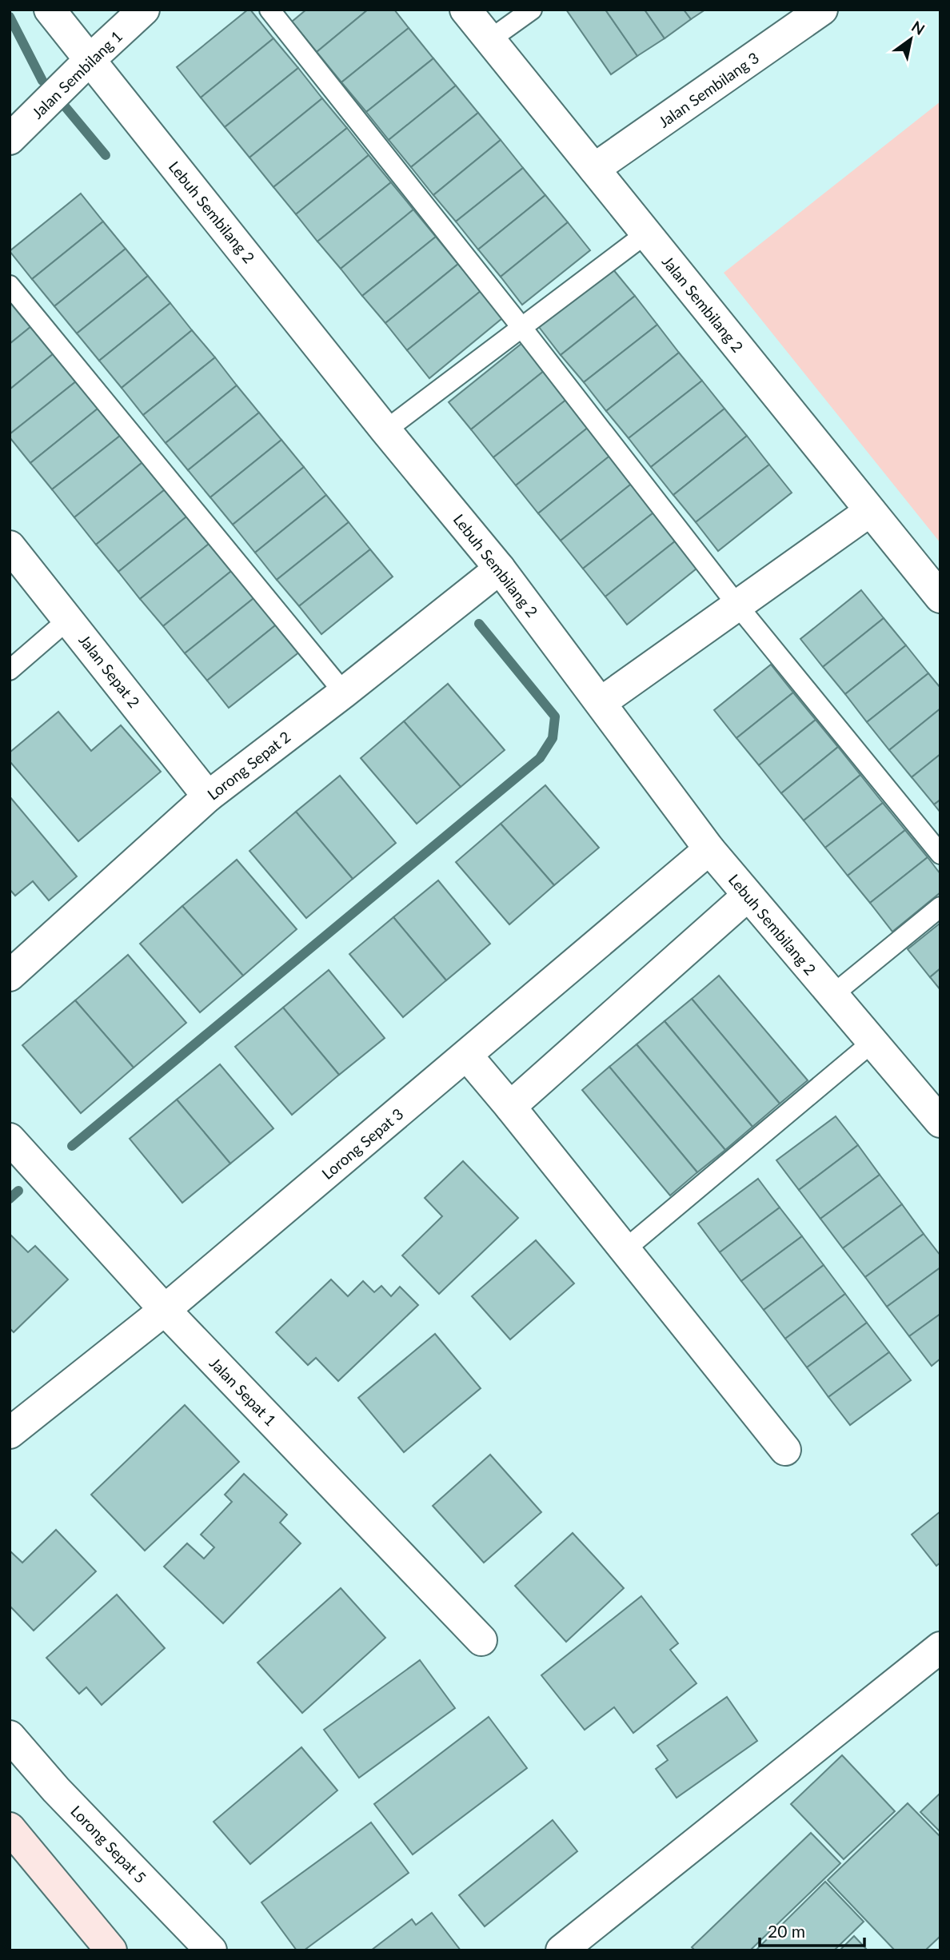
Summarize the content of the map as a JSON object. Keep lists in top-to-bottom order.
{
  "streets": {
    "street": [
      "Jalan Sembilang 1",
      "Jalan Sembilang 3",
      "Lebuh Sembilang 2",
      "Jalan Sembilang 2",
      "Jalan Sepat 2",
      "Lorong Sepat 2",
      "Lorong Sepat 3",
      "Jalan Sepat 1",
      "Lorong Sepat 5"
    ]
  },
  "crossings": [
    ["Jalan Sembilang 1", "Lebuh Sembilang 2"],
    ["Jalan Sembilang 3", "Jalan Sembilang 2"],
    ["Lebuh Sembilang 2", "Lorong Sepat 2"],
    ["Lebuh Sembilang 2", "Lorong Sepat 3"],
    ["Jalan Sepat 2", "Lorong Sepat 2"],
    ["Lorong Sepat 3", "Jalan Sepat 1"]
  ],
  "scale_bar": "20 m",
  "north": "top right"
}
